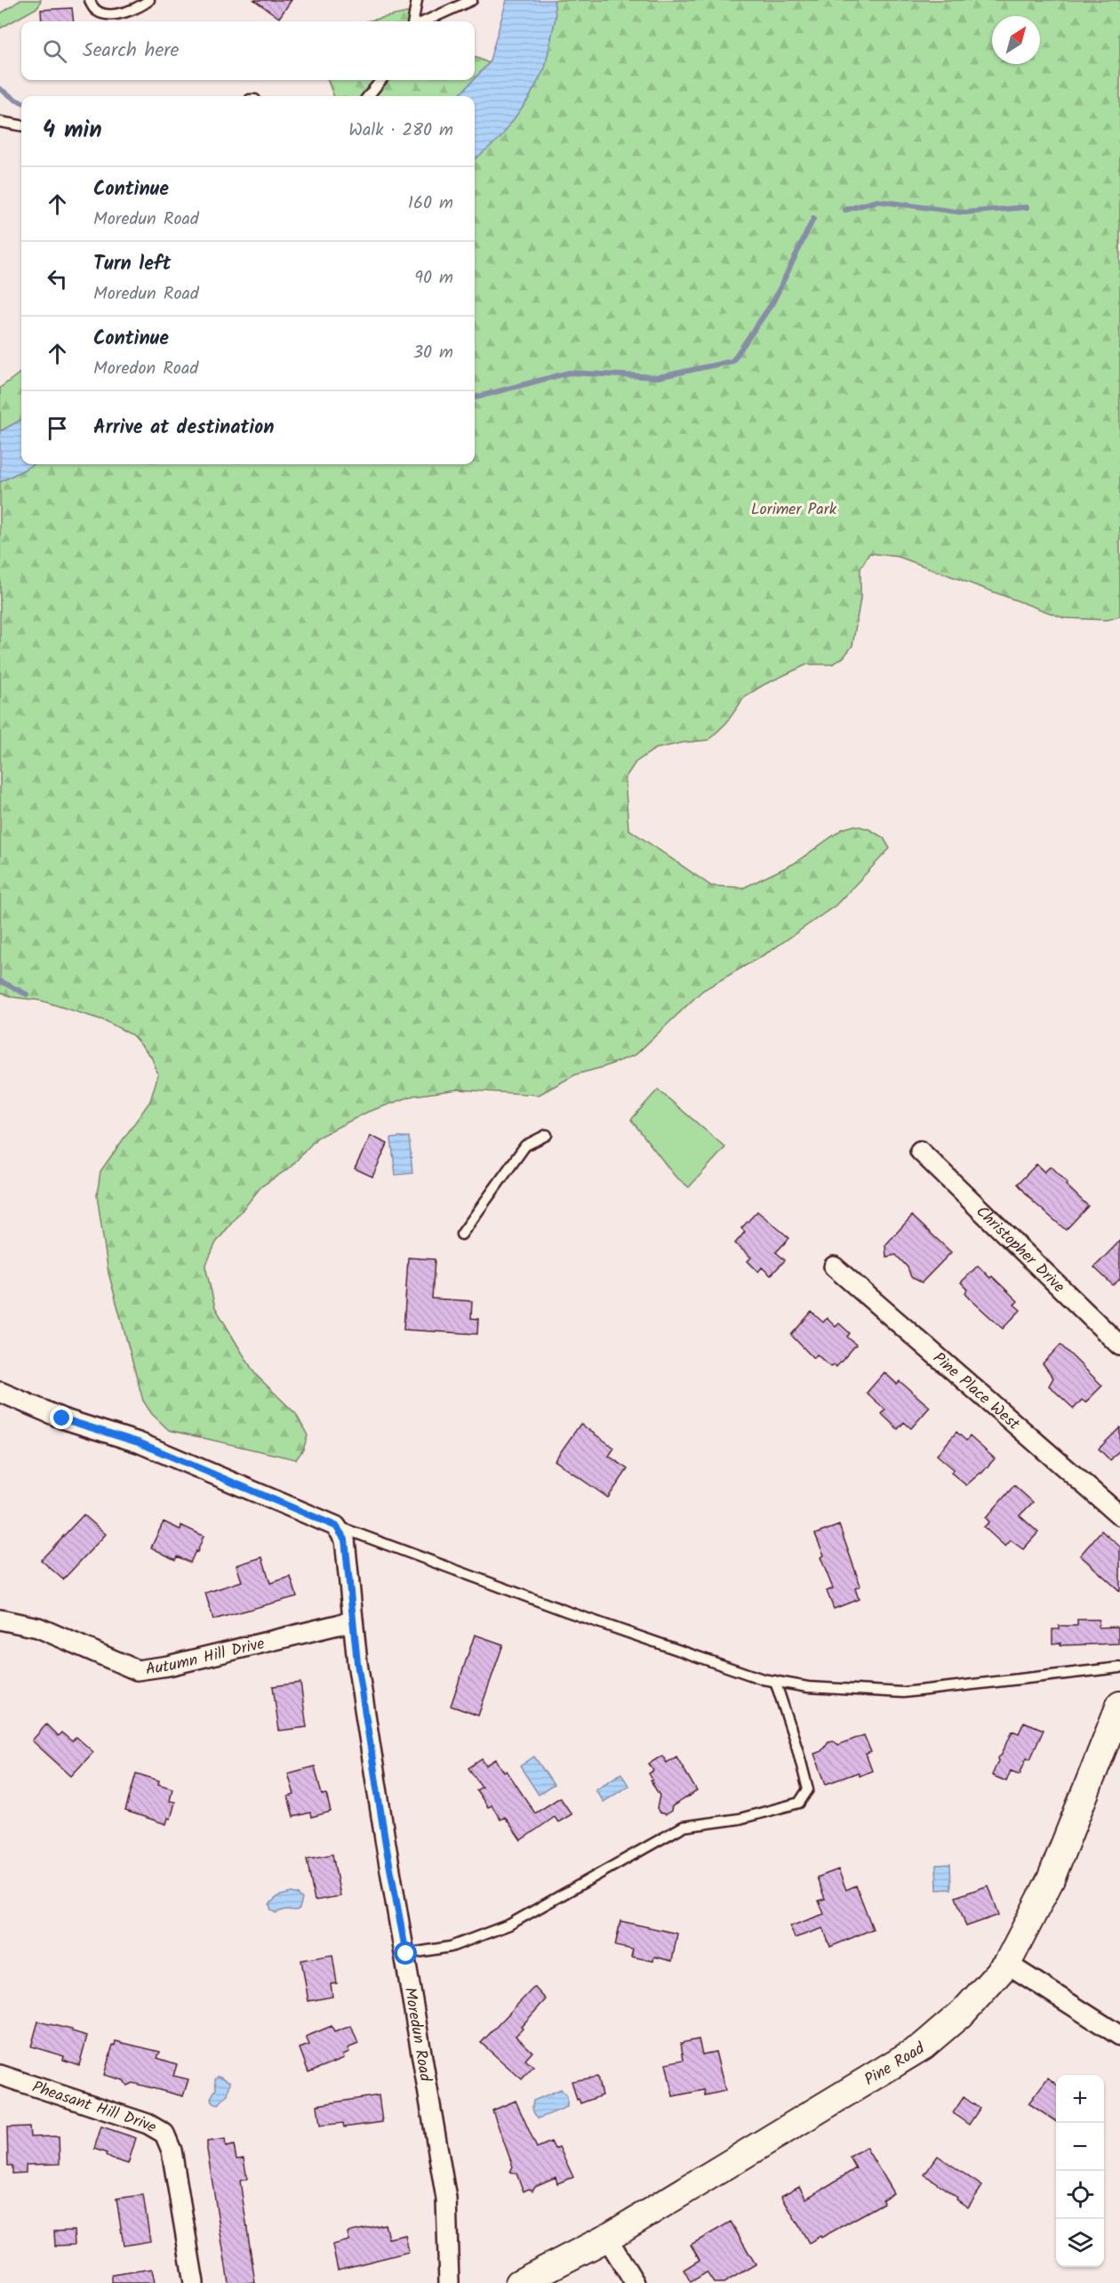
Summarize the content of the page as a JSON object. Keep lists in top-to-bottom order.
{
  "streets": {
    "street": [
      "Christopher Drive",
      "Pine Place West",
      "Autumn Hill Drive",
      "Moredun Road",
      "Pine Road",
      "Pheasant Hill Drive"
    ]
  },
  "crossings": [
    ["Autumn Hill Drive", "Moredun Road"]
  ],
  "parks": ["Lorimer Park"],
  "north": "top right",
  "page": {
    "search": "Search here",
    "heading": ["4 min", "Walk · 280 m"],
    "list": [
      ["Continue", "Moredun Road", "160 m"],
      ["Turn left", "Moredun Road", "90 m"],
      ["Continue", "Moredon Road", "30 m"],
      "Arrive at destination"
    ],
    "map_buttons": ["+", "−"]
  }
}
